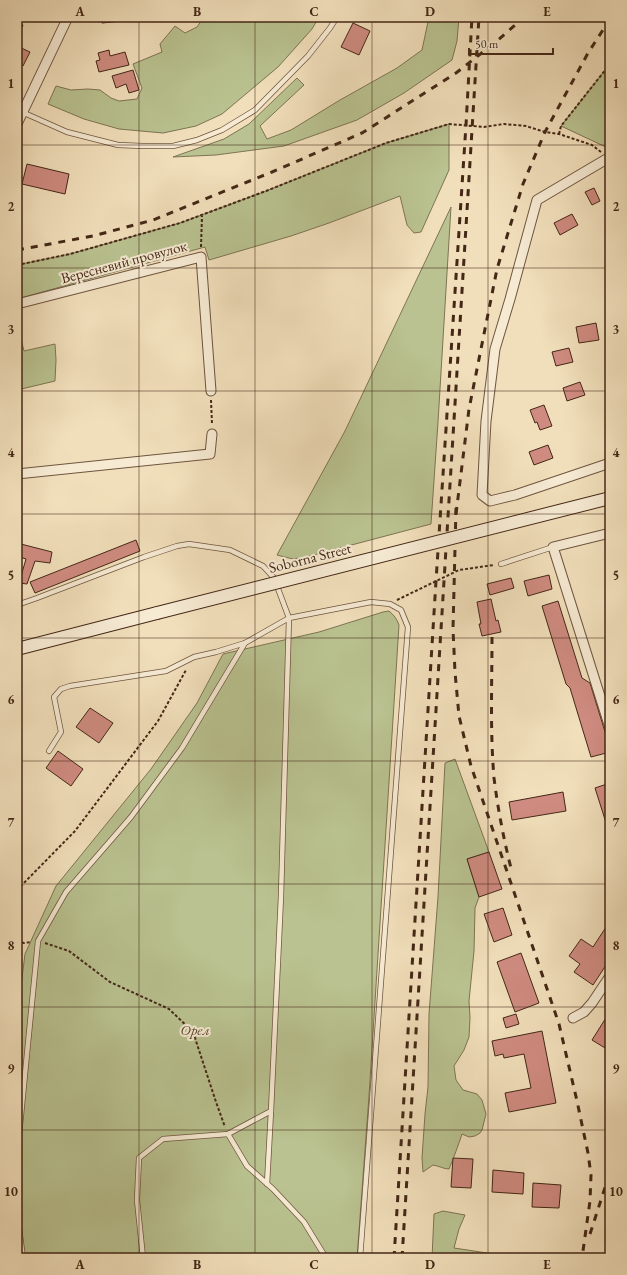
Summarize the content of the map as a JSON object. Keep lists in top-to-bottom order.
{
  "streets": {
    "main road": ["Soborna Street"],
    "street": ["Вересневий провулок"]
  },
  "parks": ["Орел"],
  "scale_bar": "50 m",
  "grid": {
    "columns": [
      "A",
      "B",
      "C",
      "D",
      "E"
    ],
    "rows": [
      "1",
      "2",
      "3",
      "4",
      "5",
      "6",
      "7",
      "8",
      "9",
      "10"
    ]
  }
}
